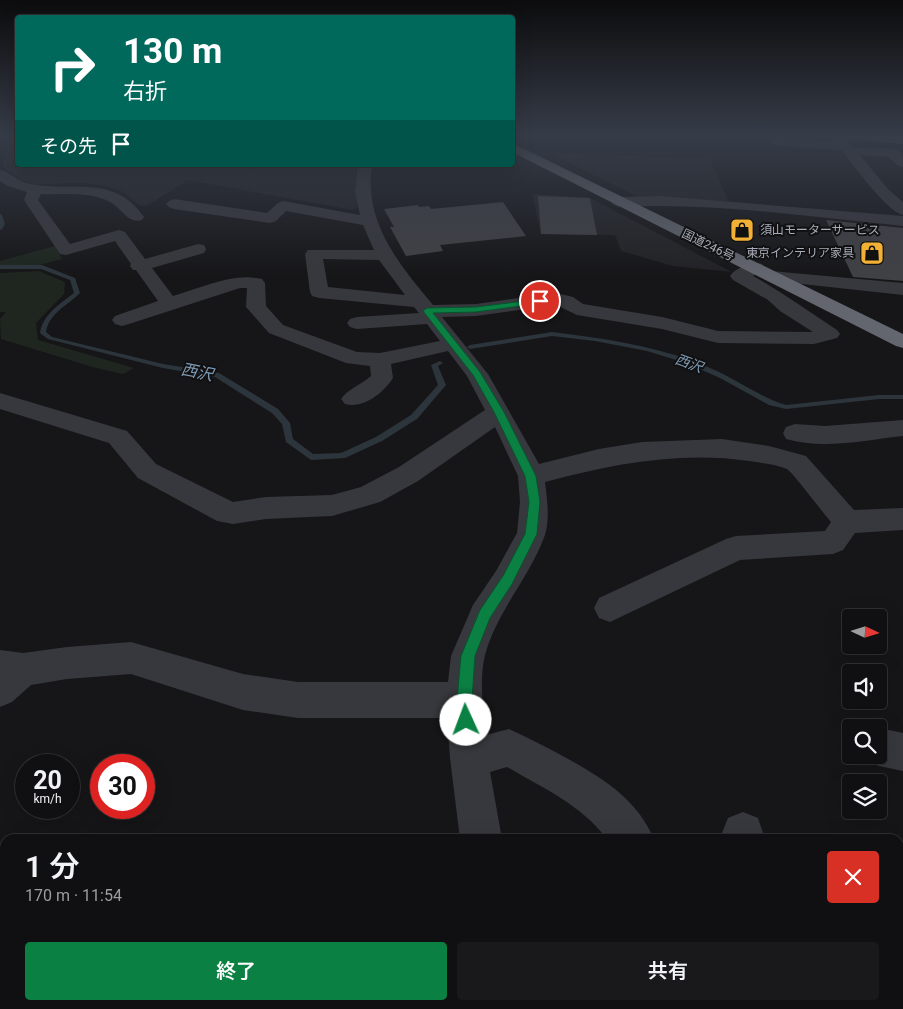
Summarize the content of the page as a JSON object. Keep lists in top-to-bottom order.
{
  "streets": {
    "highway": ["国道246号"]
  },
  "water": ["西沢"],
  "places": {
    "shop": ["須山モーターサービス", "東京インテリア家具"]
  },
  "north": "right",
  "page": {
    "turn": ["130 m", "右折"],
    "then": "その先",
    "speed": "20 km/h",
    "limit": "30",
    "heading": ["1 分", "170 m · 11:54"],
    "buttons": ["終了", "共有"]
  }
}
